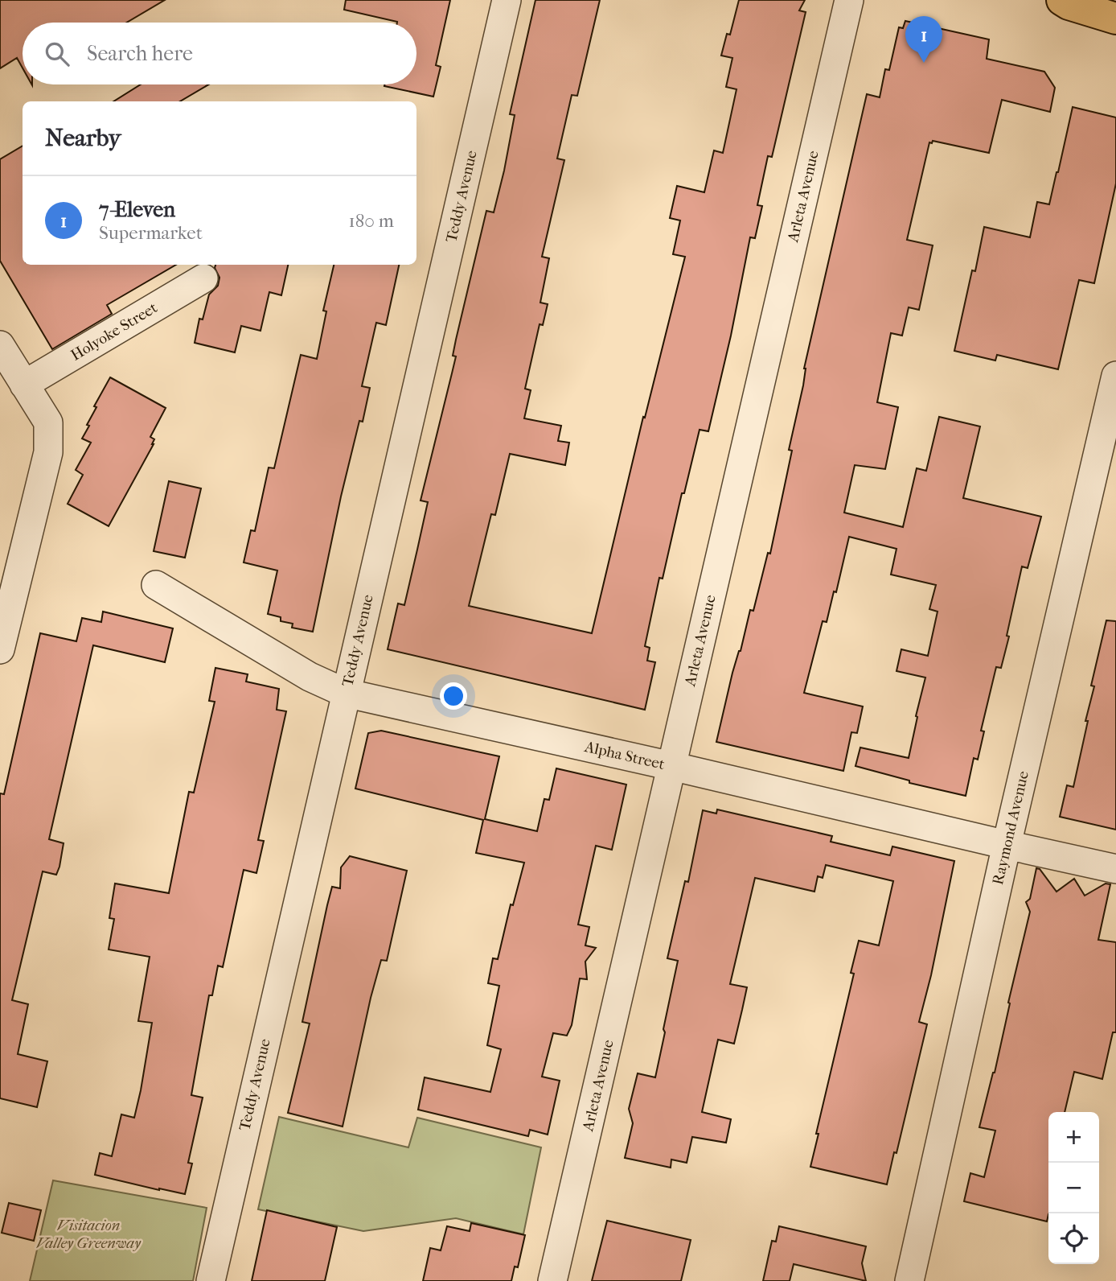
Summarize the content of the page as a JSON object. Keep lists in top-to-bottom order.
{
  "streets": {
    "street": [
      "Teddy Avenue",
      "Arleta Avenue",
      "Holyoke Street",
      "Alpha Street",
      "Raymond Avenue"
    ]
  },
  "crossings": [
    ["Teddy Avenue", "Alpha Street"],
    ["Arleta Avenue", "Alpha Street"],
    ["Alpha Street", "Raymond Avenue"]
  ],
  "parks": ["Visitacion Valley Greenway"],
  "page": {
    "pins": "1",
    "search": "Search here",
    "heading": "Nearby",
    "list": [
      {
        "mark": "1",
        "name": "7-Eleven",
        "note": "Supermarket",
        "value": "180 m"
      }
    ],
    "map_buttons": ["+", "−"]
  }
}
